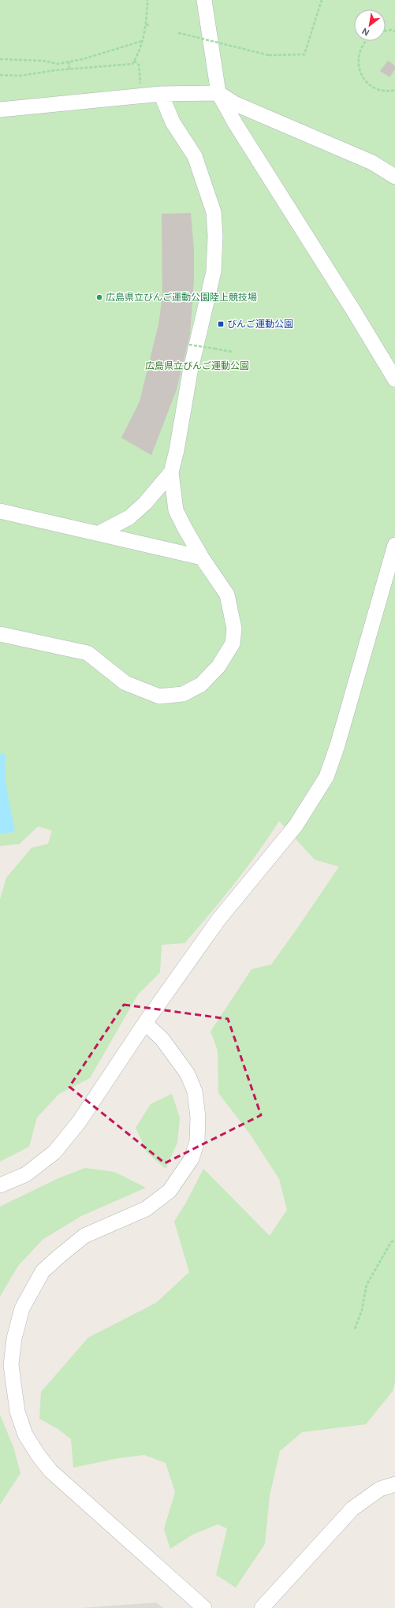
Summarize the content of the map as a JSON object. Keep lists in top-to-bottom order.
{
  "parks": ["広島県立びんご運動公園"],
  "places": {
    "other": ["広島県立びんご運動公園陸上競技場"],
    "transit": ["びんご運動公園"]
  },
  "north": "bottom left"
}
